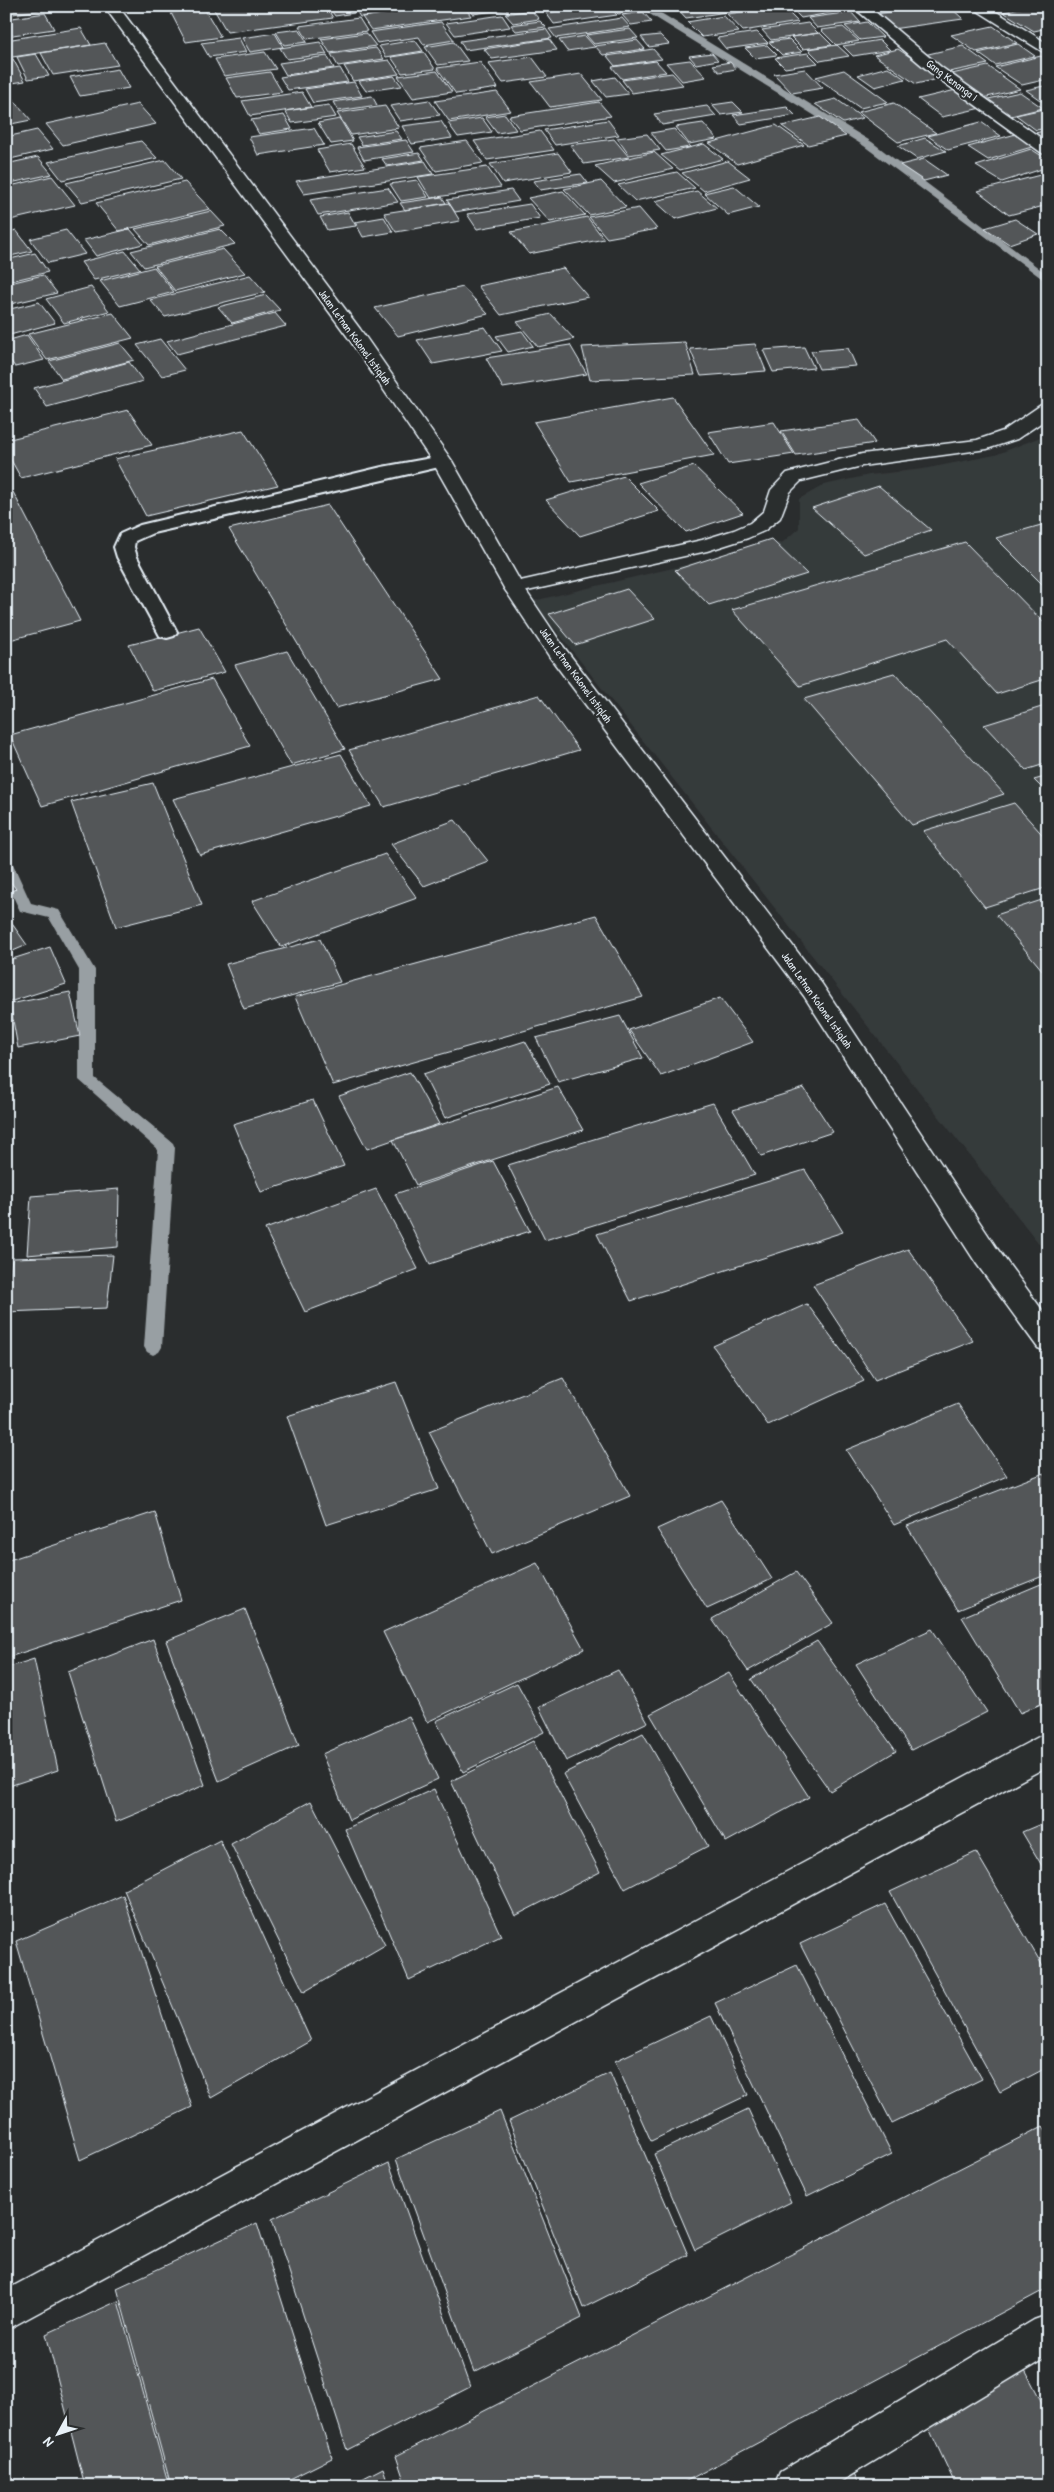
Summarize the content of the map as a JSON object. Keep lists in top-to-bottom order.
{
  "streets": {
    "street": ["Gang Kenanga I", "Jalan Letnan Kolonel Istiqlah"]
  },
  "north": "bottom left"
}
